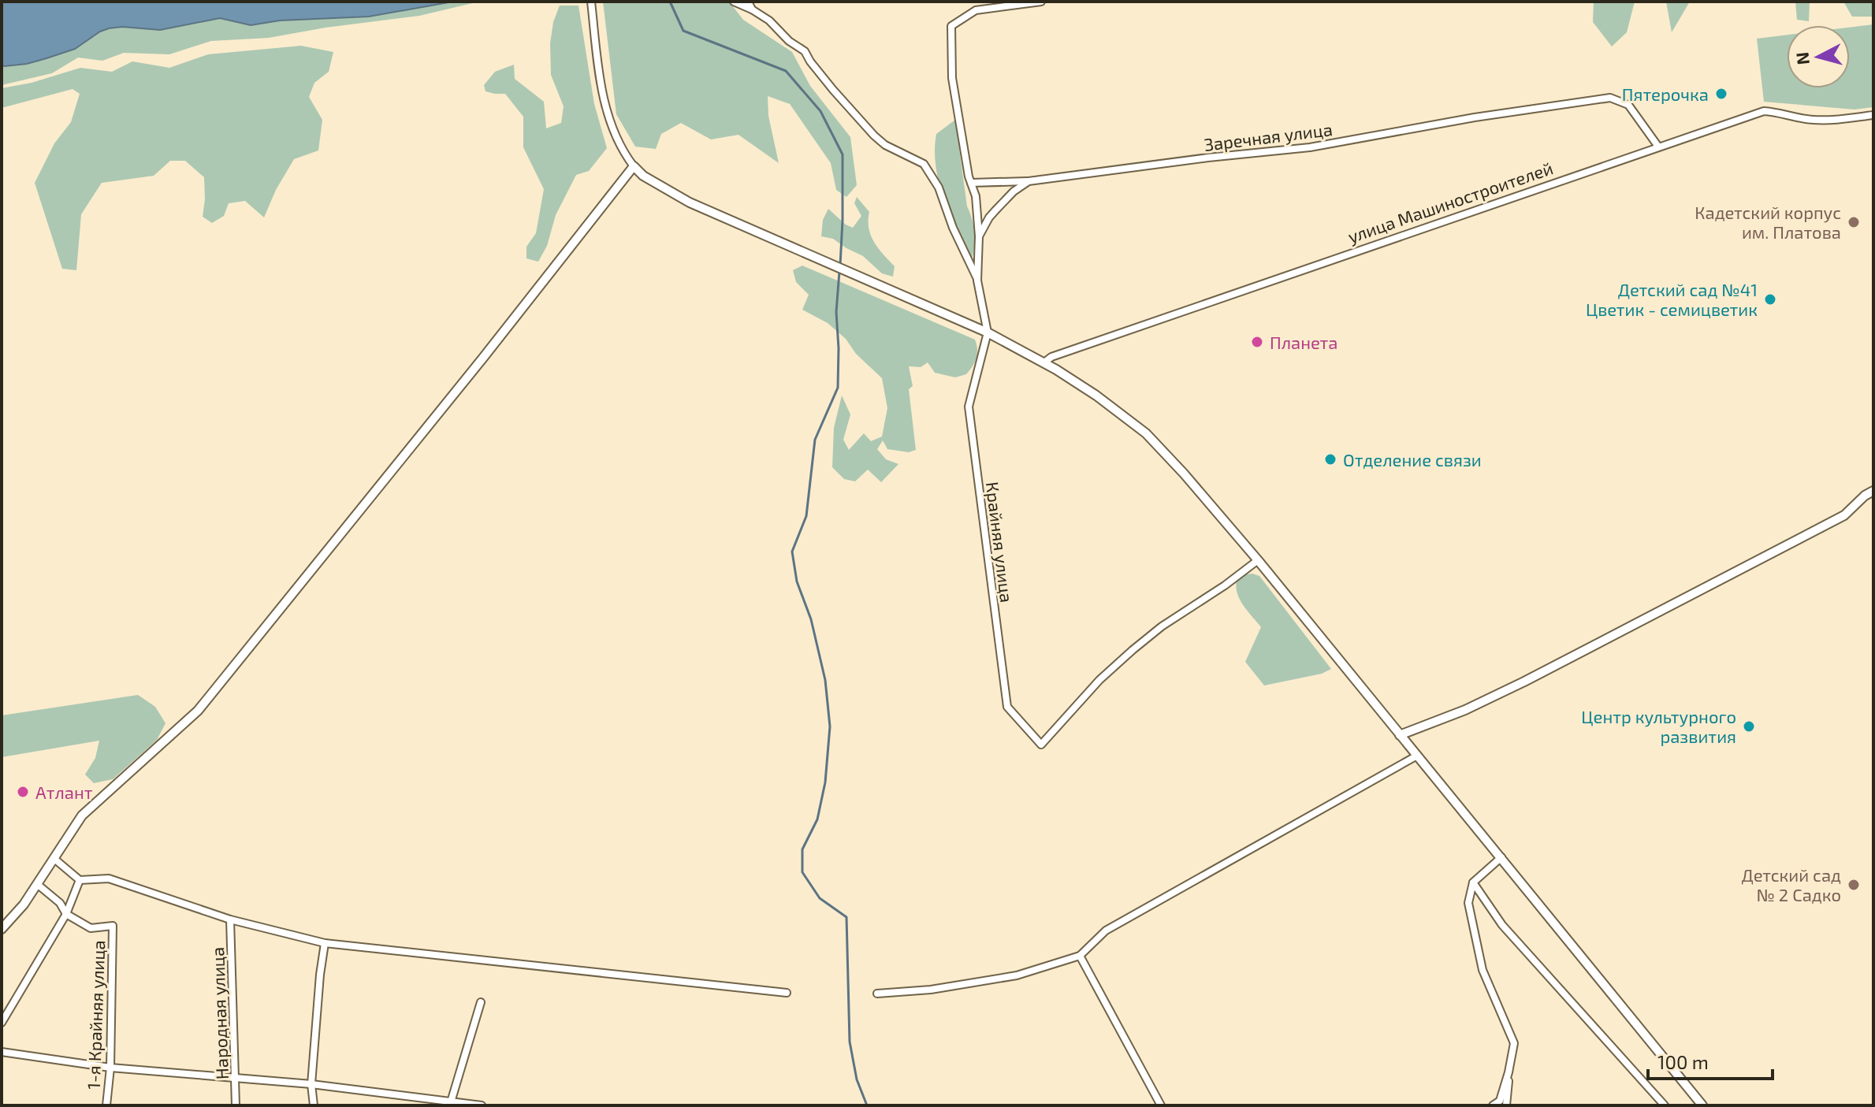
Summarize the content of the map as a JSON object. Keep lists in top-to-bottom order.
{
  "streets": {
    "street": [
      "Заречная улица",
      "улица Машиностроителей",
      "Крайняя улица",
      "Народная улица",
      "1-я Крайняя улица"
    ]
  },
  "crossings": [
    ["Заречная улица", "улица Машиностроителей"]
  ],
  "places": [
    "Пятерочка",
    "Кадетский корпус им. Платова",
    "Детский сад №41 Цветик - семицветик",
    "Планета",
    "Отделение связи",
    "Центр культурного развития",
    "Атлант",
    "Детский сад № 2 Садко"
  ],
  "scale_bar": "100 m",
  "north": "left"
}
